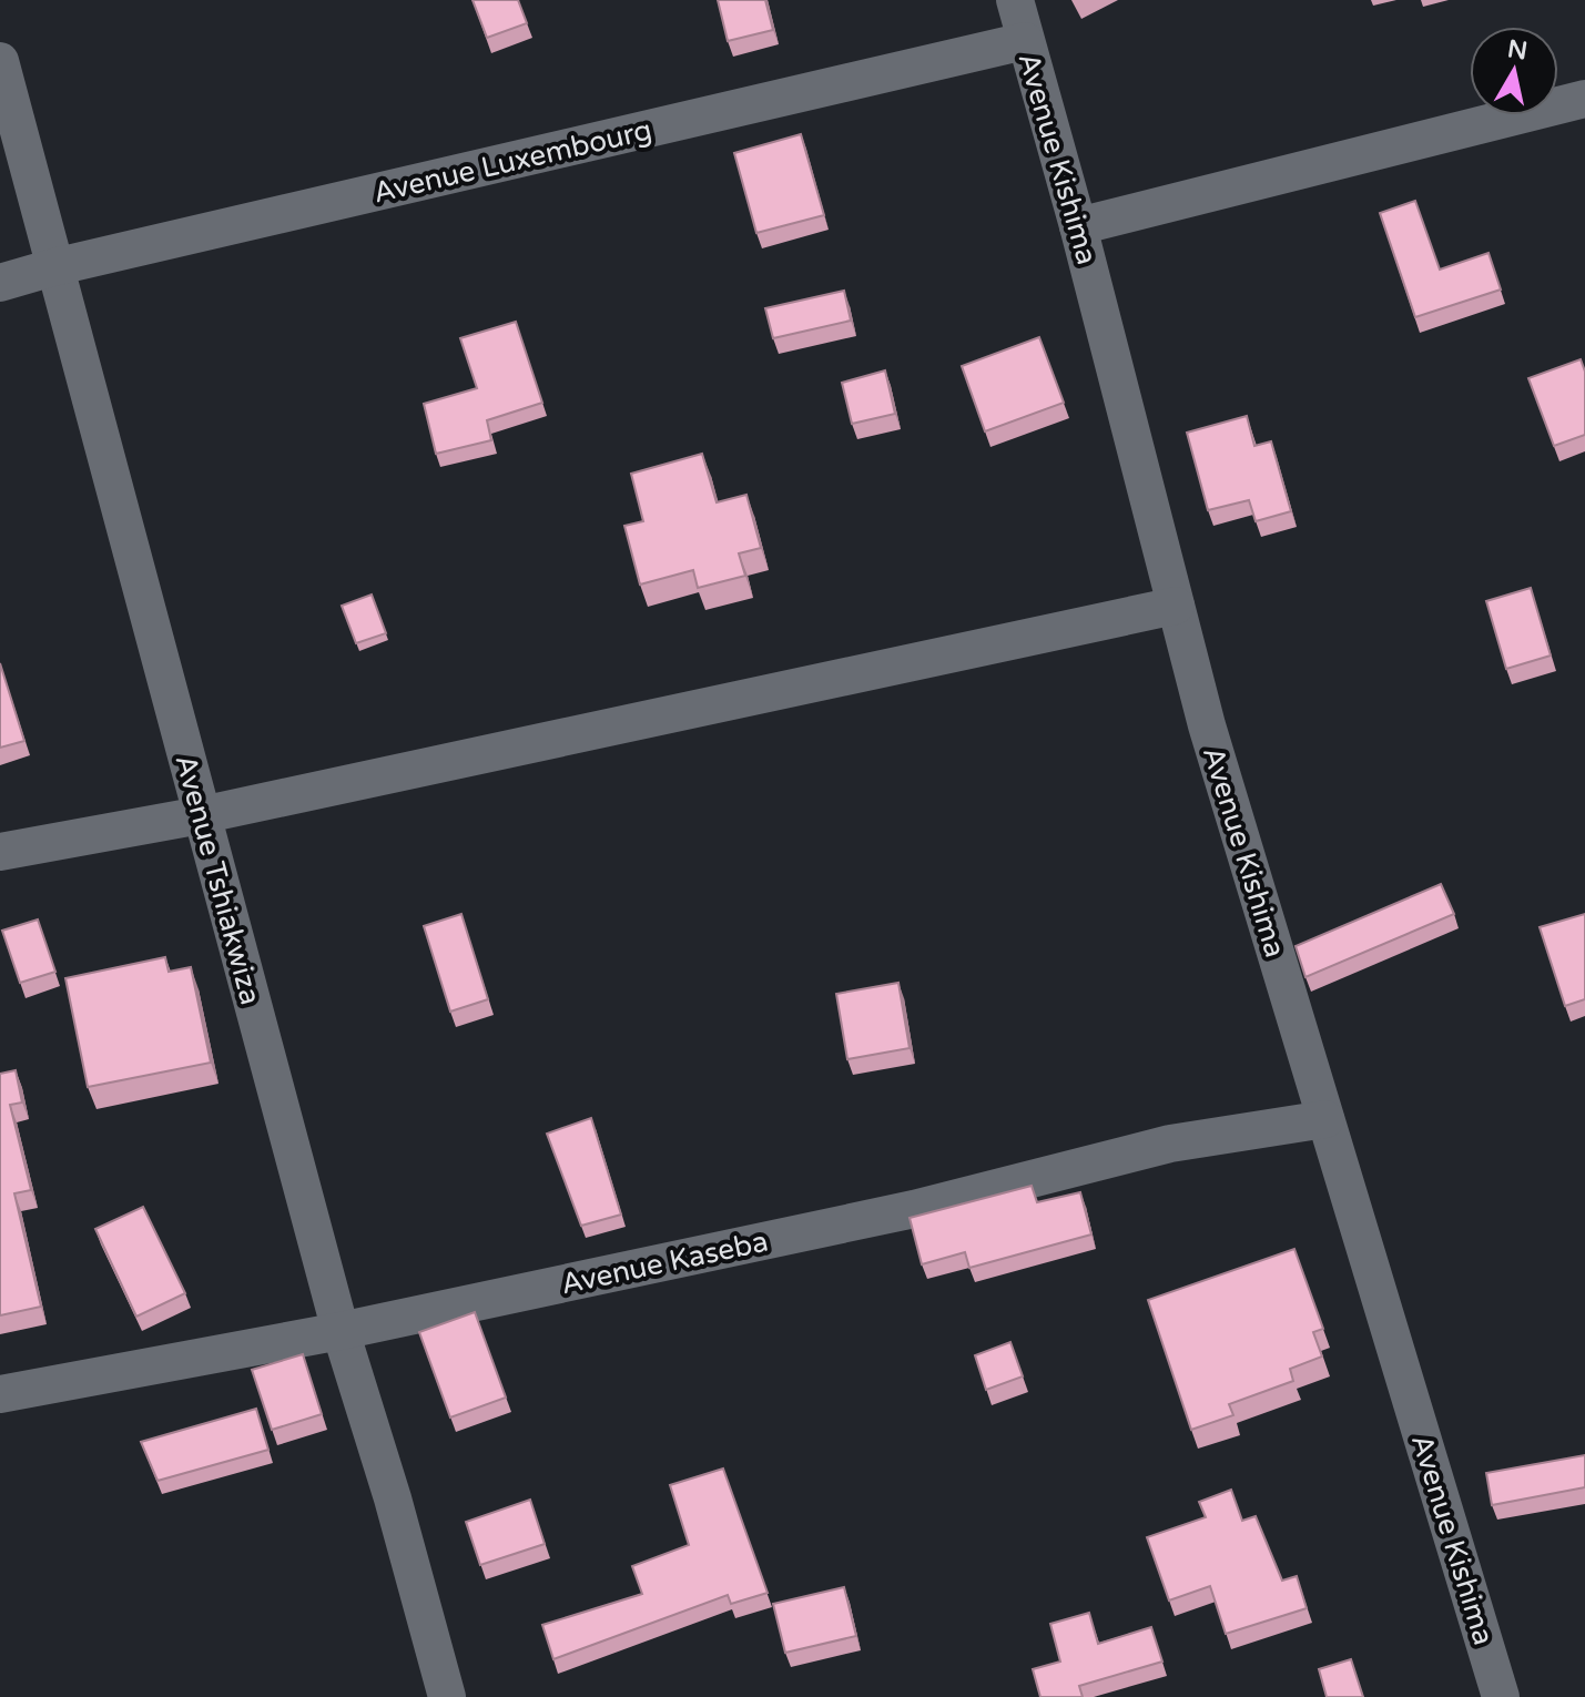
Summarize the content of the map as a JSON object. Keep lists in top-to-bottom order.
{
  "streets": {
    "street": [
      "Avenue Kishima",
      "Avenue Luxembourg",
      "Avenue Tshiakwiza",
      "Avenue Kaseba"
    ]
  },
  "crossings": [
    ["Avenue Kishima", "Avenue Luxembourg"],
    ["Avenue Kishima", "Avenue Kaseba"],
    ["Avenue Luxembourg", "Avenue Tshiakwiza"],
    ["Avenue Tshiakwiza", "Avenue Kaseba"]
  ],
  "north": "top"
}
